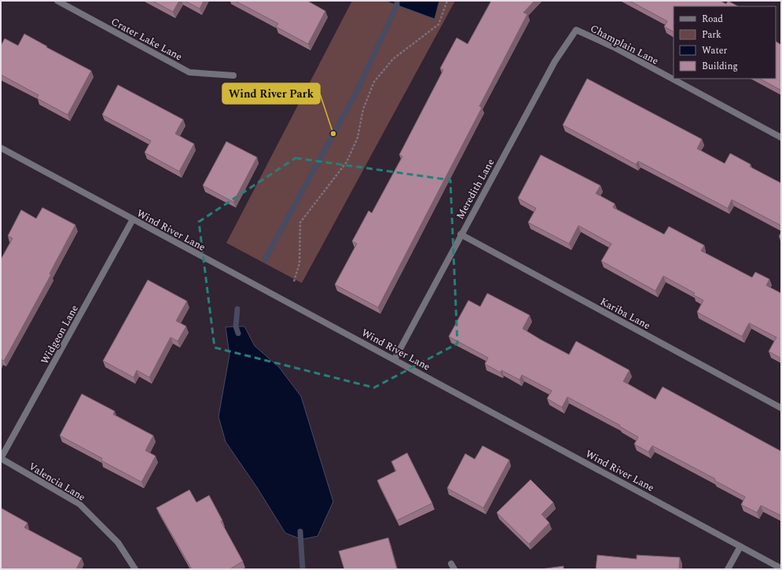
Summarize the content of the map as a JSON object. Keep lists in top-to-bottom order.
{
  "streets": {
    "street": [
      "Crater Lake Lane",
      "Champlain Lane",
      "Meredith Lane",
      "Wind River Lane",
      "Kariba Lane",
      "Widgeon Lane",
      "Valencia Lane"
    ]
  },
  "crossings": [
    ["Champlain Lane", "Meredith Lane"],
    ["Meredith Lane", "Wind River Lane"],
    ["Meredith Lane", "Kariba Lane"],
    ["Wind River Lane", "Widgeon Lane"],
    ["Widgeon Lane", "Valencia Lane"]
  ],
  "places": ["Wind River Park"],
  "legend": [
    "Road",
    "Park",
    "Water",
    "Building"
  ]
}
